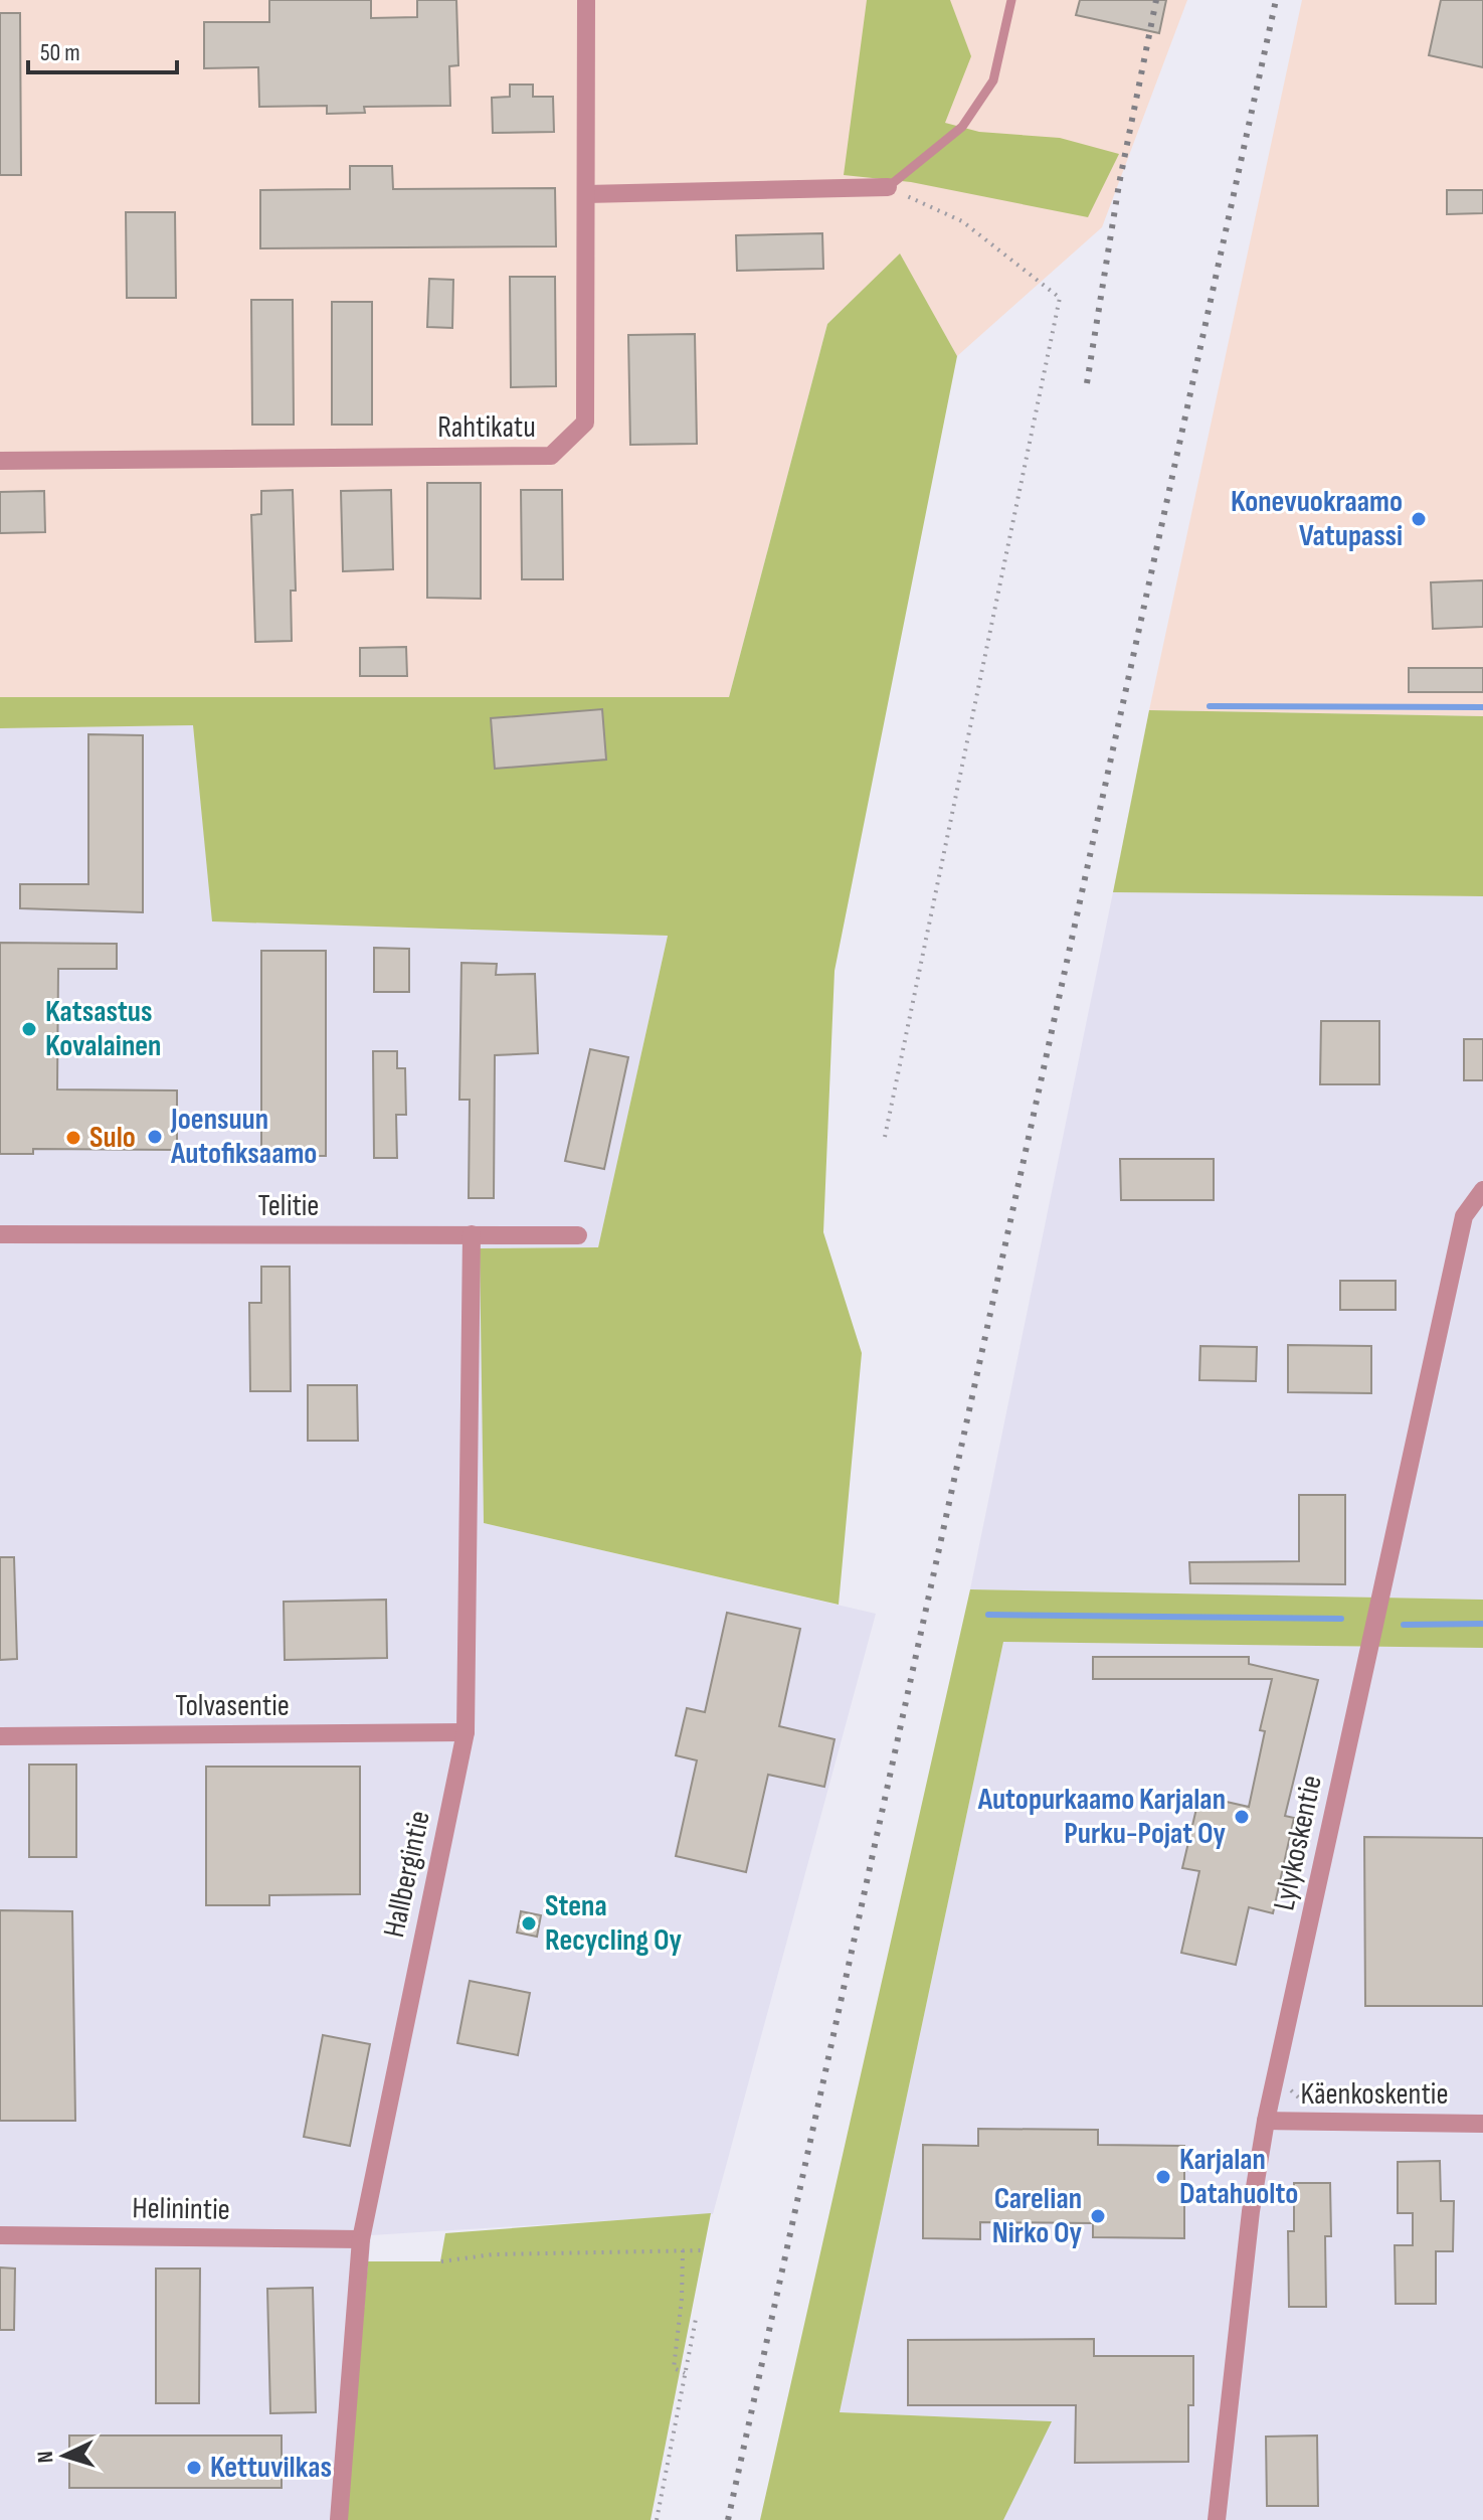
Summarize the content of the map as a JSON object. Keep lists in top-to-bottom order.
{
  "streets": {
    "street": [
      "Rahtikatu",
      "Telitie",
      "Tolvasentie",
      "Lylykoskentie",
      "Hallbergintie",
      "Käenkoskentie",
      "Helinintie"
    ]
  },
  "crossings": [
    ["Telitie", "Hallbergintie"],
    ["Tolvasentie", "Hallbergintie"],
    ["Lylykoskentie", "Käenkoskentie"],
    ["Hallbergintie", "Helinintie"]
  ],
  "places": [
    "Konevuokraamo Vatupassi",
    "Katsastus Kovalainen",
    "Joensuun Autofiksaamo",
    "Sulo",
    "Autopurkaamo Karjalan Purku-Pojat Oy",
    "Stena Recycling Oy",
    "Karjalan Datahuolto",
    "Carelian Nirko Oy",
    "Kettuvilkas"
  ],
  "scale_bar": "50 m",
  "north": "left"
}
